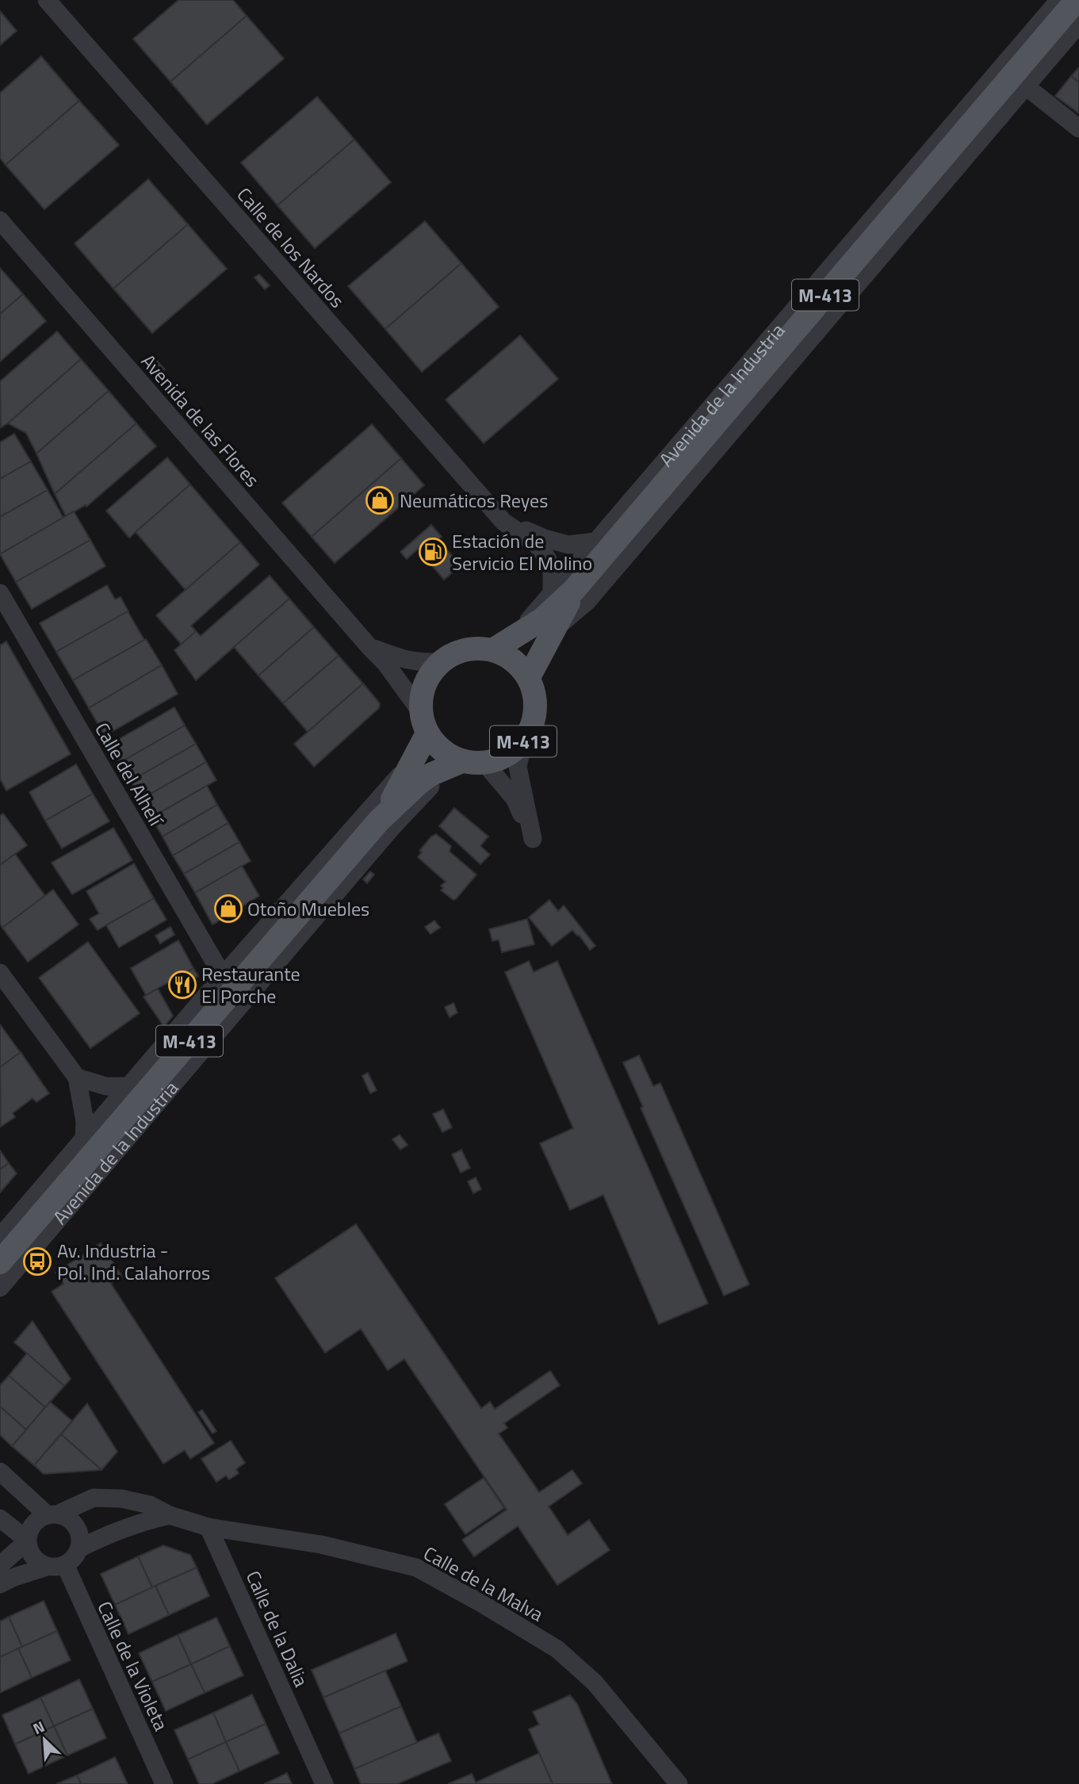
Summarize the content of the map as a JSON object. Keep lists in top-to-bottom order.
{
  "streets": {
    "main road": ["M-413", "Avenida de la Industria"],
    "street": [
      "Calle de los Nardos",
      "Avenida de las Flores",
      "Calle del Alhelí",
      "Calle de la Malva",
      "Calle de la Dalia",
      "Calle de la Violeta"
    ]
  },
  "crossings": [
    ["Calle de los Nardos", "Avenida de la Industria"],
    ["M-413", "Avenida de la Industria"],
    ["M-413", "Avenida de las Flores"],
    ["Avenida de la Industria", "Avenida de las Flores"],
    ["Avenida de la Industria", "Calle del Alhelí"],
    ["Calle de la Malva", "Calle de la Dalia"]
  ],
  "places": {
    "shop": ["Neumáticos Reyes", "Otoño Muebles"],
    "fuel station": ["Estación de Servicio El Molino"],
    "restaurant": ["Restaurante El Porche"],
    "bus stop": ["Av. Industria - Pol. Ind. Calahorros"]
  },
  "north": "top left"
}
